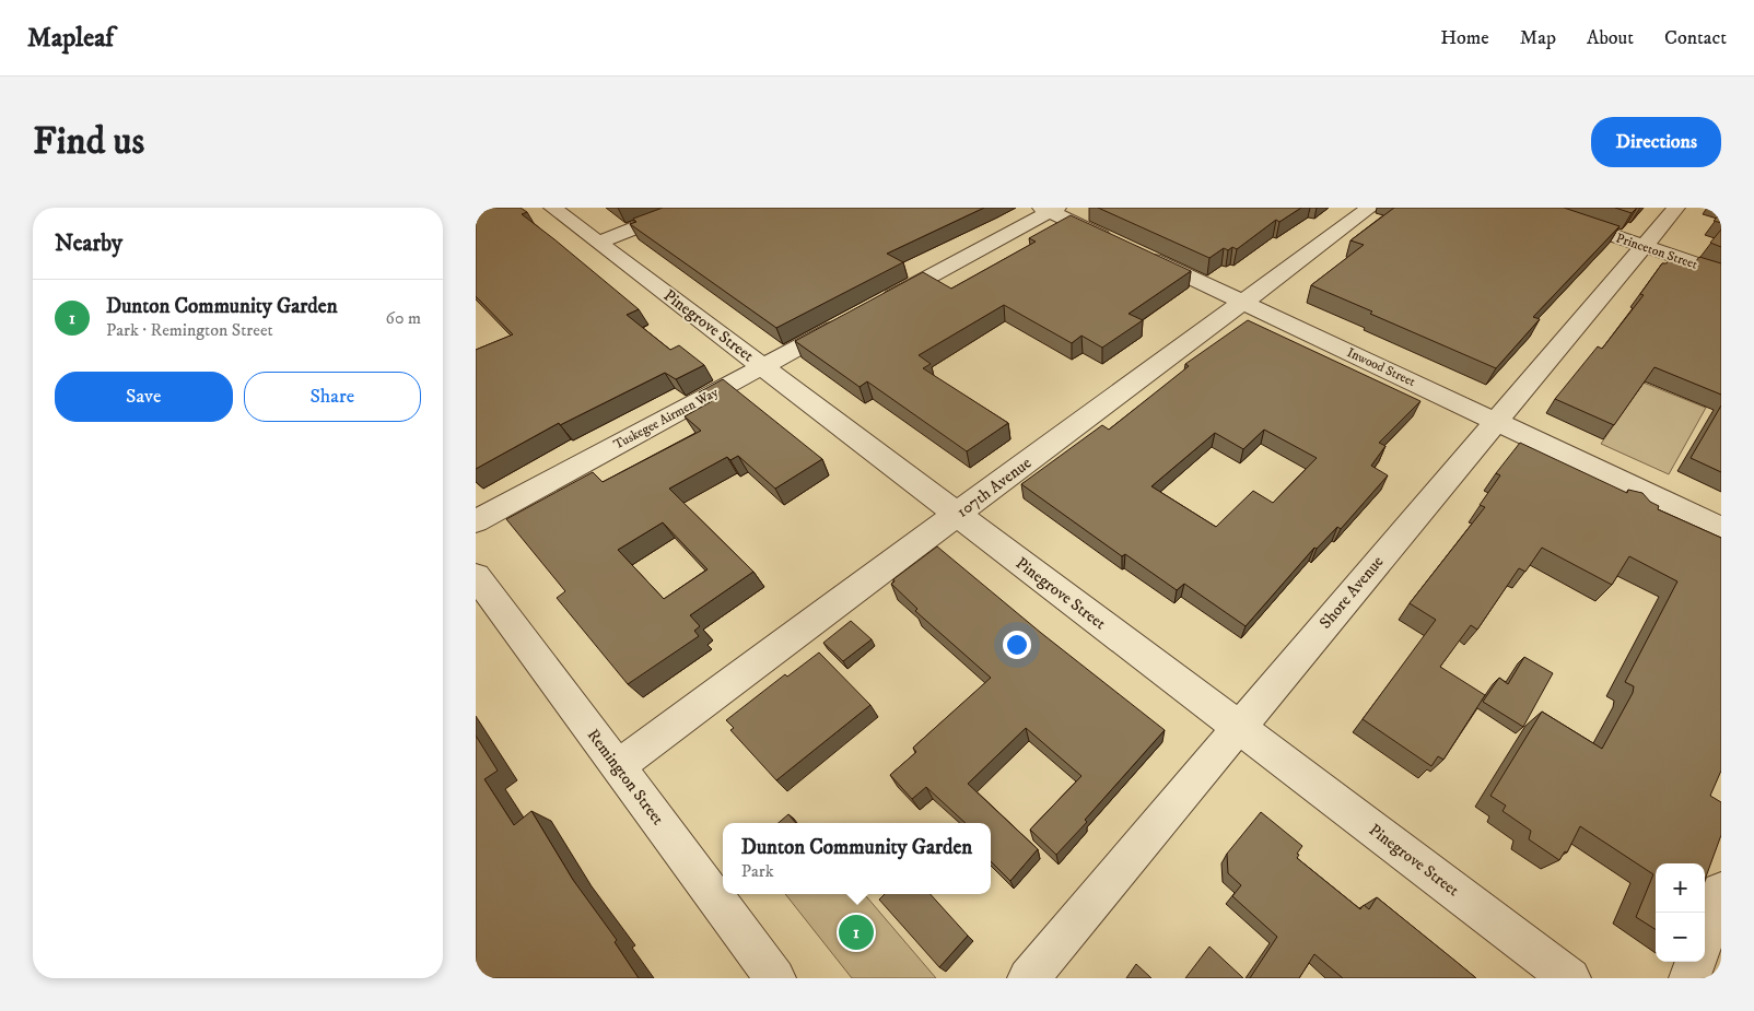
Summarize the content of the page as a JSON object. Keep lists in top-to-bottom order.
{
  "streets": {
    "street": [
      "Princeton Street",
      "Pinegrove Street",
      "Inwood Street",
      "Tuskegee Airmen Way",
      "107th Avenue",
      "Shore Avenue",
      "Remington Street"
    ]
  },
  "crossings": [
    ["Princeton Street", "Shore Avenue"],
    ["Pinegrove Street", "Tuskegee Airmen Way"],
    ["Pinegrove Street", "107th Avenue"],
    ["Pinegrove Street", "Shore Avenue"],
    ["Inwood Street", "Tuskegee Airmen Way"],
    ["Inwood Street", "107th Avenue"],
    ["Inwood Street", "Shore Avenue"],
    ["107th Avenue", "Remington Street"]
  ],
  "page": {
    "header": "Mapleaf",
    "nav": [
      "Home",
      "Map",
      "About",
      "Contact"
    ],
    "buttons": [
      "Directions",
      ["Save", "Share"]
    ],
    "title": "Find us",
    "heading": "Nearby",
    "list": [
      {
        "mark": "1",
        "name": "Dunton Community Garden",
        "note": "Park · Remington Street",
        "value": "60 m"
      }
    ],
    "popup": ["Dunton Community Garden", "Park"],
    "map_buttons": ["+", "−"],
    "pins": "1"
  }
}
